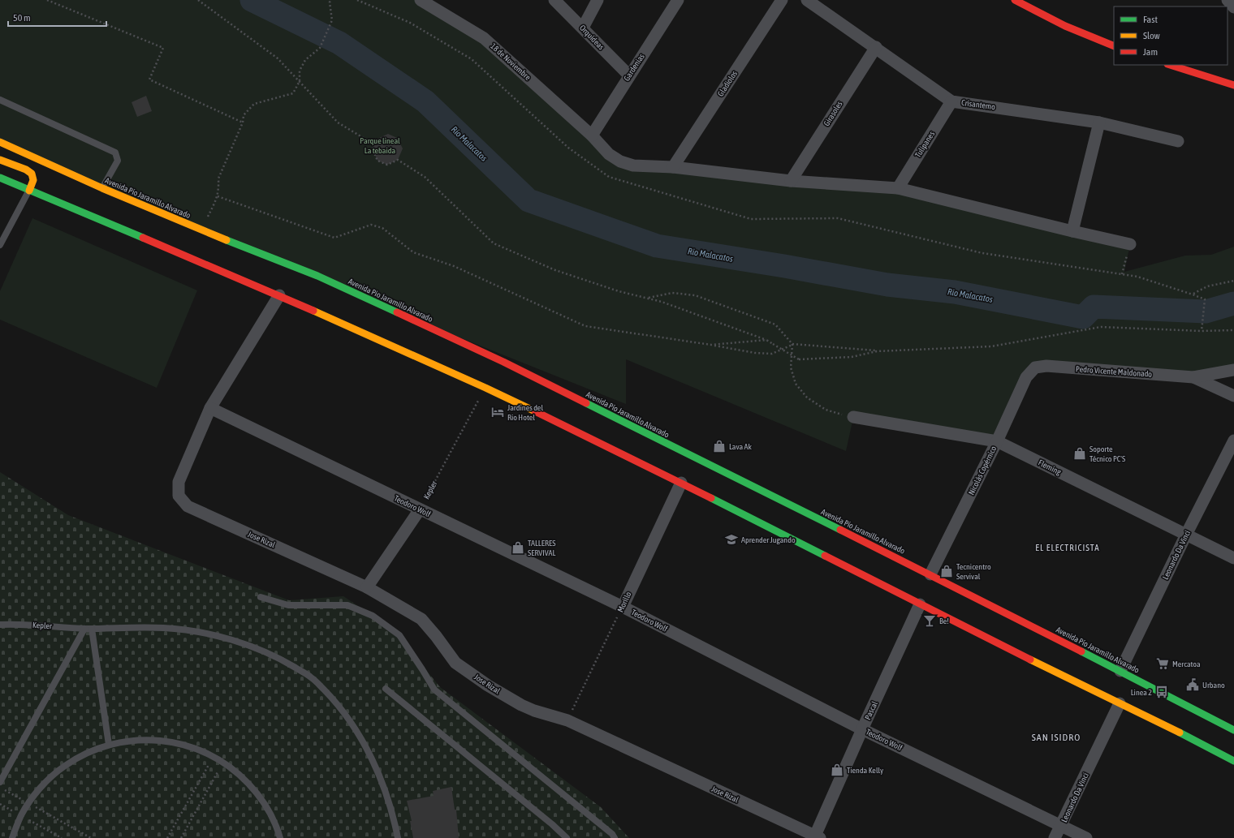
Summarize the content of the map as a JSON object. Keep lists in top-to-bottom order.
{
  "streets": {
    "main road": ["Avenida Pío Jaramillo Alvarado"],
    "street": [
      "Orquideas",
      "18 de Noviembre",
      "Gardenias",
      "Gladiolos",
      "Crisantemo",
      "Girasoles",
      "Tulipanes",
      "Pedro Vicente Maldonado",
      "Fleming",
      "Nicolás Copérnico",
      "Teodoro Wolf",
      "Jose Rizal",
      "Leonardo Da Vinci",
      "Morillo",
      "Pascal"
    ],
    "lane": ["Kepler"]
  },
  "crossings": [
    ["Orquideas", "Gardenias"],
    ["18 de Noviembre", "Gardenias"],
    ["18 de Noviembre", "Gladiolos"],
    ["18 de Noviembre", "Girasoles"],
    ["18 de Noviembre", "Tulipanes"],
    ["Crisantemo", "Girasoles"],
    ["Crisantemo", "Tulipanes"],
    ["Avenida Pío Jaramillo Alvarado", "Nicolás Copérnico"],
    ["Avenida Pío Jaramillo Alvarado", "Leonardo Da Vinci"],
    ["Pedro Vicente Maldonado", "Nicolás Copérnico"],
    ["Fleming", "Nicolás Copérnico"],
    ["Fleming", "Leonardo Da Vinci"],
    ["Kepler", "Teodoro Wolf"],
    ["Teodoro Wolf", "Jose Rizal"],
    ["Teodoro Wolf", "Leonardo Da Vinci"],
    ["Teodoro Wolf", "Morillo"],
    ["Teodoro Wolf", "Pascal"],
    ["Jose Rizal", "Morillo"],
    ["Jose Rizal", "Pascal"]
  ],
  "districts": ["EL ELECTRICISTA", "SAN ISIDRO"],
  "water": ["Rio Malacatos"],
  "parks": ["Parque lineal La tebaida"],
  "places": {
    "hotel": ["Jardines del Rio Hotel"],
    "shop": [
      "Lava Ak",
      "Soporte Técnico PC'S",
      "TALLERES SERVIVAL",
      "Tecnicentro Servival",
      "Tienda Kelly"
    ],
    "school or university": ["Aprender Jugando"],
    "bar": ["Be!"],
    "supermarket": ["Mercatoa"],
    "public building": ["Urbano"],
    "bus stop": ["Linea 2"]
  },
  "legend": ["Fast", "Slow", "Jam"],
  "scale_bar": "50 m"
}
